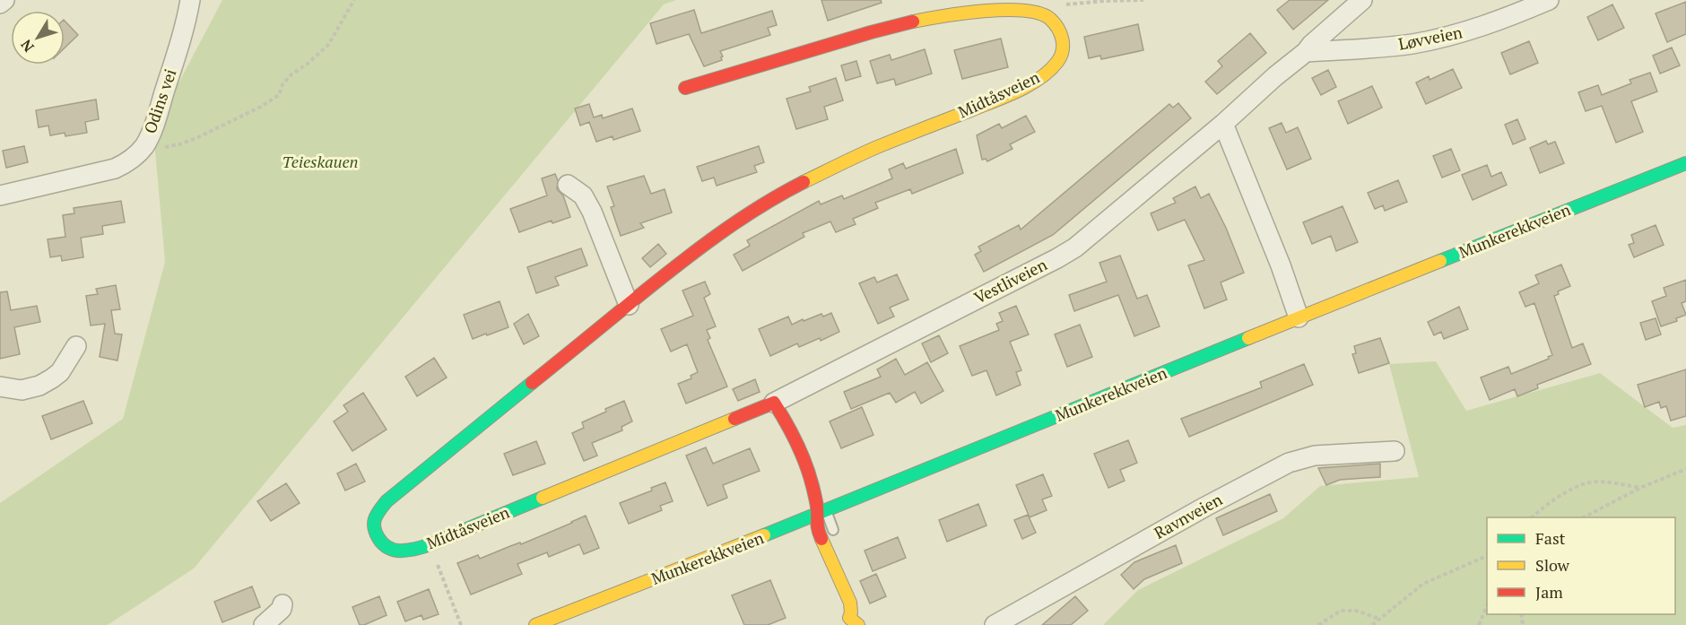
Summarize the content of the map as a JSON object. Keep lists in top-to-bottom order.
{
  "streets": {
    "street": [
      "Løvveien",
      "Midtåsveien",
      "Odins vei",
      "Munkerekkveien",
      "Vestliveien",
      "Ravnveien"
    ]
  },
  "crossings": [
    ["Løvveien", "Vestliveien"],
    ["Midtåsveien", "Vestliveien"]
  ],
  "parks": ["Teieskauen"],
  "legend": ["Fast", "Slow", "Jam"],
  "north": "bottom left"
}
